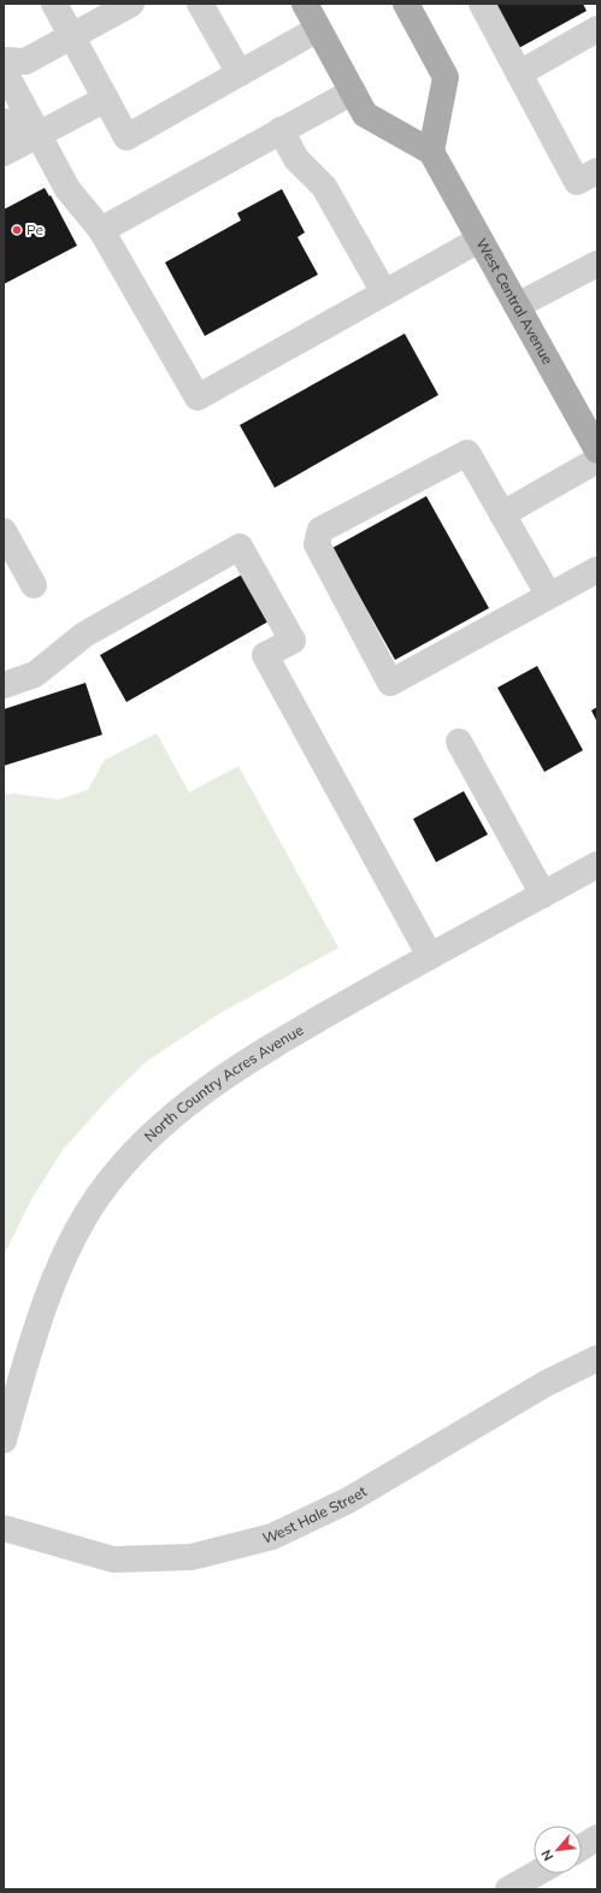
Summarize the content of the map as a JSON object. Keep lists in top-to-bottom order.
{
  "streets": {
    "main road": ["West Central Avenue"],
    "street": ["North Country Acres Avenue", "West Hale Street"]
  },
  "places": ["Pe"],
  "north": "bottom left"
}
